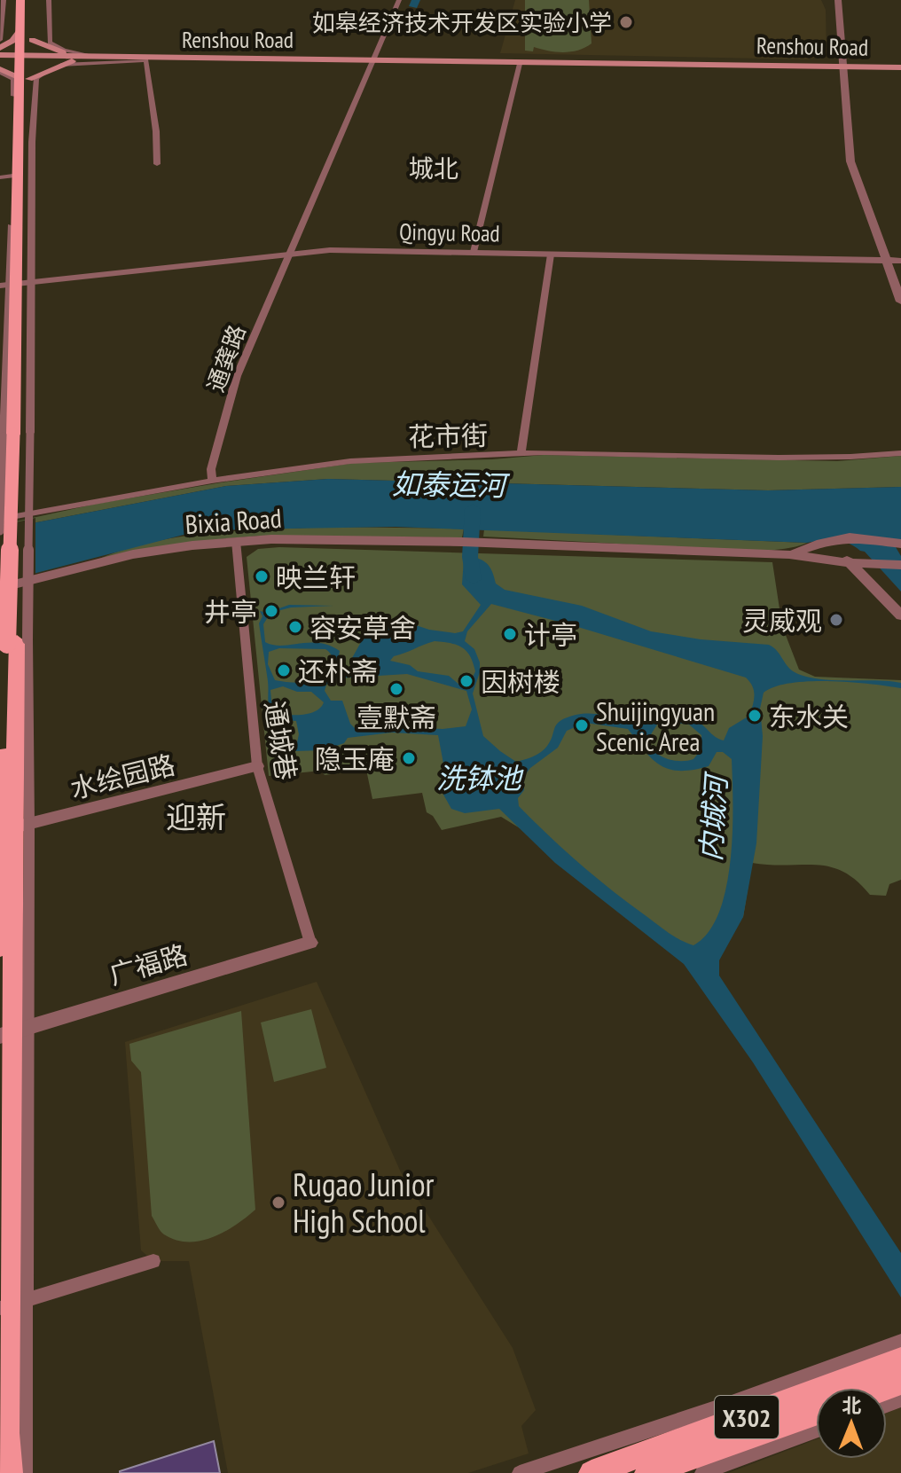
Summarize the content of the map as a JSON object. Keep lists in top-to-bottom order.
{
  "streets": {
    "main road": ["Renshou Road", "X302"],
    "street": [
      "Qingyu Road",
      "通龚路",
      "花市街",
      "Bixia Road",
      "通城巷",
      "水绘园路",
      "广福路"
    ]
  },
  "crossings": [
    ["Renshou Road", "通龚路"],
    ["Qingyu Road", "通龚路"],
    ["通龚路", "花市街"],
    ["Bixia Road", "通城巷"],
    ["通城巷", "水绘园路"],
    ["通城巷", "广福路"]
  ],
  "districts": ["城北", "迎新"],
  "water": ["如泰运河", "洗钵池", "内城河"],
  "places": [
    "如皋经济技术开发区实验小学",
    "映兰轩",
    "井亭",
    "灵威观",
    "容安草舍",
    "计亭",
    "还朴斋",
    "因树楼",
    "壹默斋",
    "东水关",
    "Shuijingyuan Scenic Area",
    "隐玉庵",
    "Rugao Junior High School"
  ],
  "north": "top"
}
